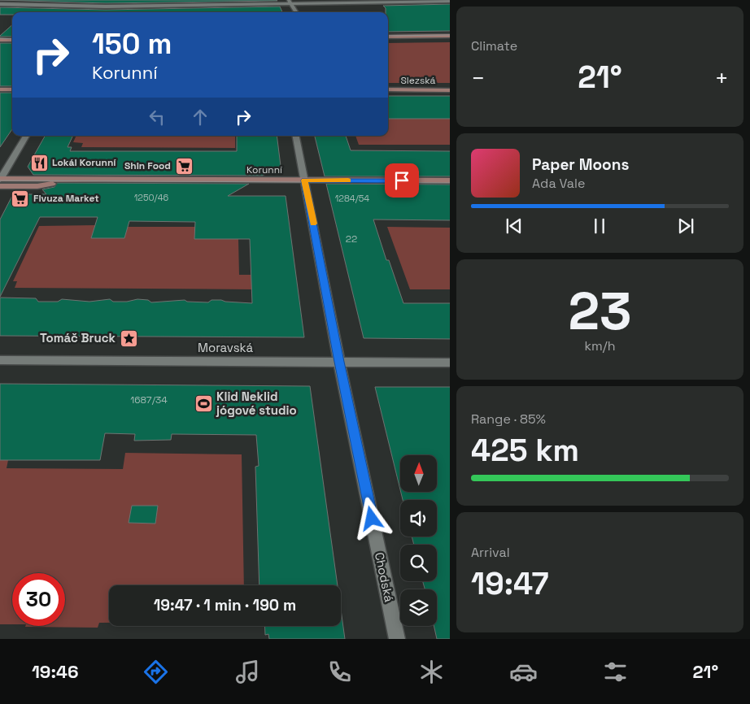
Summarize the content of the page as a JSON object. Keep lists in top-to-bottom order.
{
  "streets": {
    "street": [
      "Slezská",
      "Korunní",
      "Moravská",
      "Chodská"
    ]
  },
  "crossings": [
    ["Korunní", "Chodská"],
    ["Moravská", "Chodská"]
  ],
  "places": {
    "restaurant": ["Lokál Korunní"],
    "supermarket": ["Shin Food", "Fivuza Market"],
    "place": ["Tomáč Bruck"],
    "sports": ["Klid Neklid jógové studio"]
  },
  "house_numbers": [
    "1250/46",
    "1284/54",
    "22",
    "1687/34"
  ],
  "north": "top",
  "page": {
    "tile": [
      "Climate",
      ["23", "km/h"],
      ["Range · 85%", "425 km"],
      ["Arrival", "19:47"]
    ],
    "turn": ["150 m", "Korunní"],
    "heat": ["−", "21°", "+"],
    "song": ["Paper Moons", "Ada Vale"],
    "limit": "30",
    "trip": "19:47 · 1 min · 190 m",
    "tabs": ["19:46", "21°"]
  }
}
